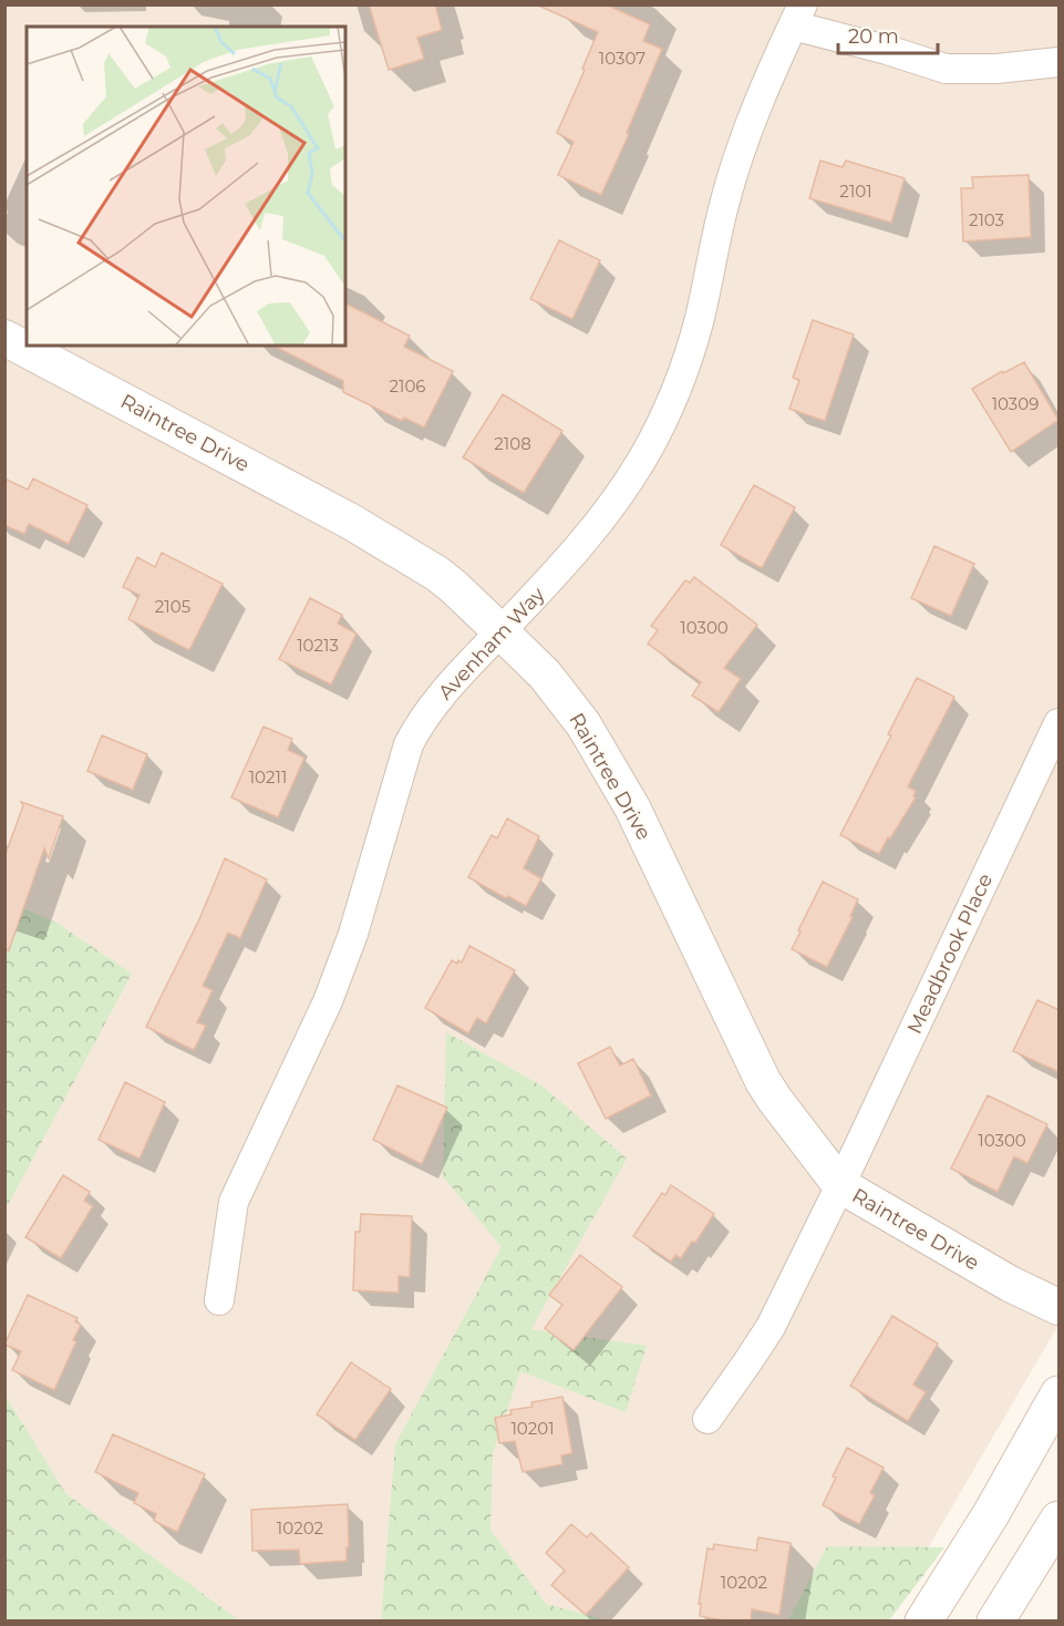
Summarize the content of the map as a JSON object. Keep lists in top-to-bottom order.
{
  "streets": {
    "street": ["Raintree Drive", "Avenham Way", "Meadbrook Place"]
  },
  "crossings": [
    ["Raintree Drive", "Avenham Way"],
    ["Raintree Drive", "Meadbrook Place"]
  ],
  "house_numbers": [
    "10307",
    "2101",
    "2103",
    "2106",
    "10309",
    "2108",
    "2105",
    "10300",
    "10213",
    "10211",
    "10300",
    "10201",
    "10202",
    "10202"
  ],
  "scale_bar": "20 m"
}
